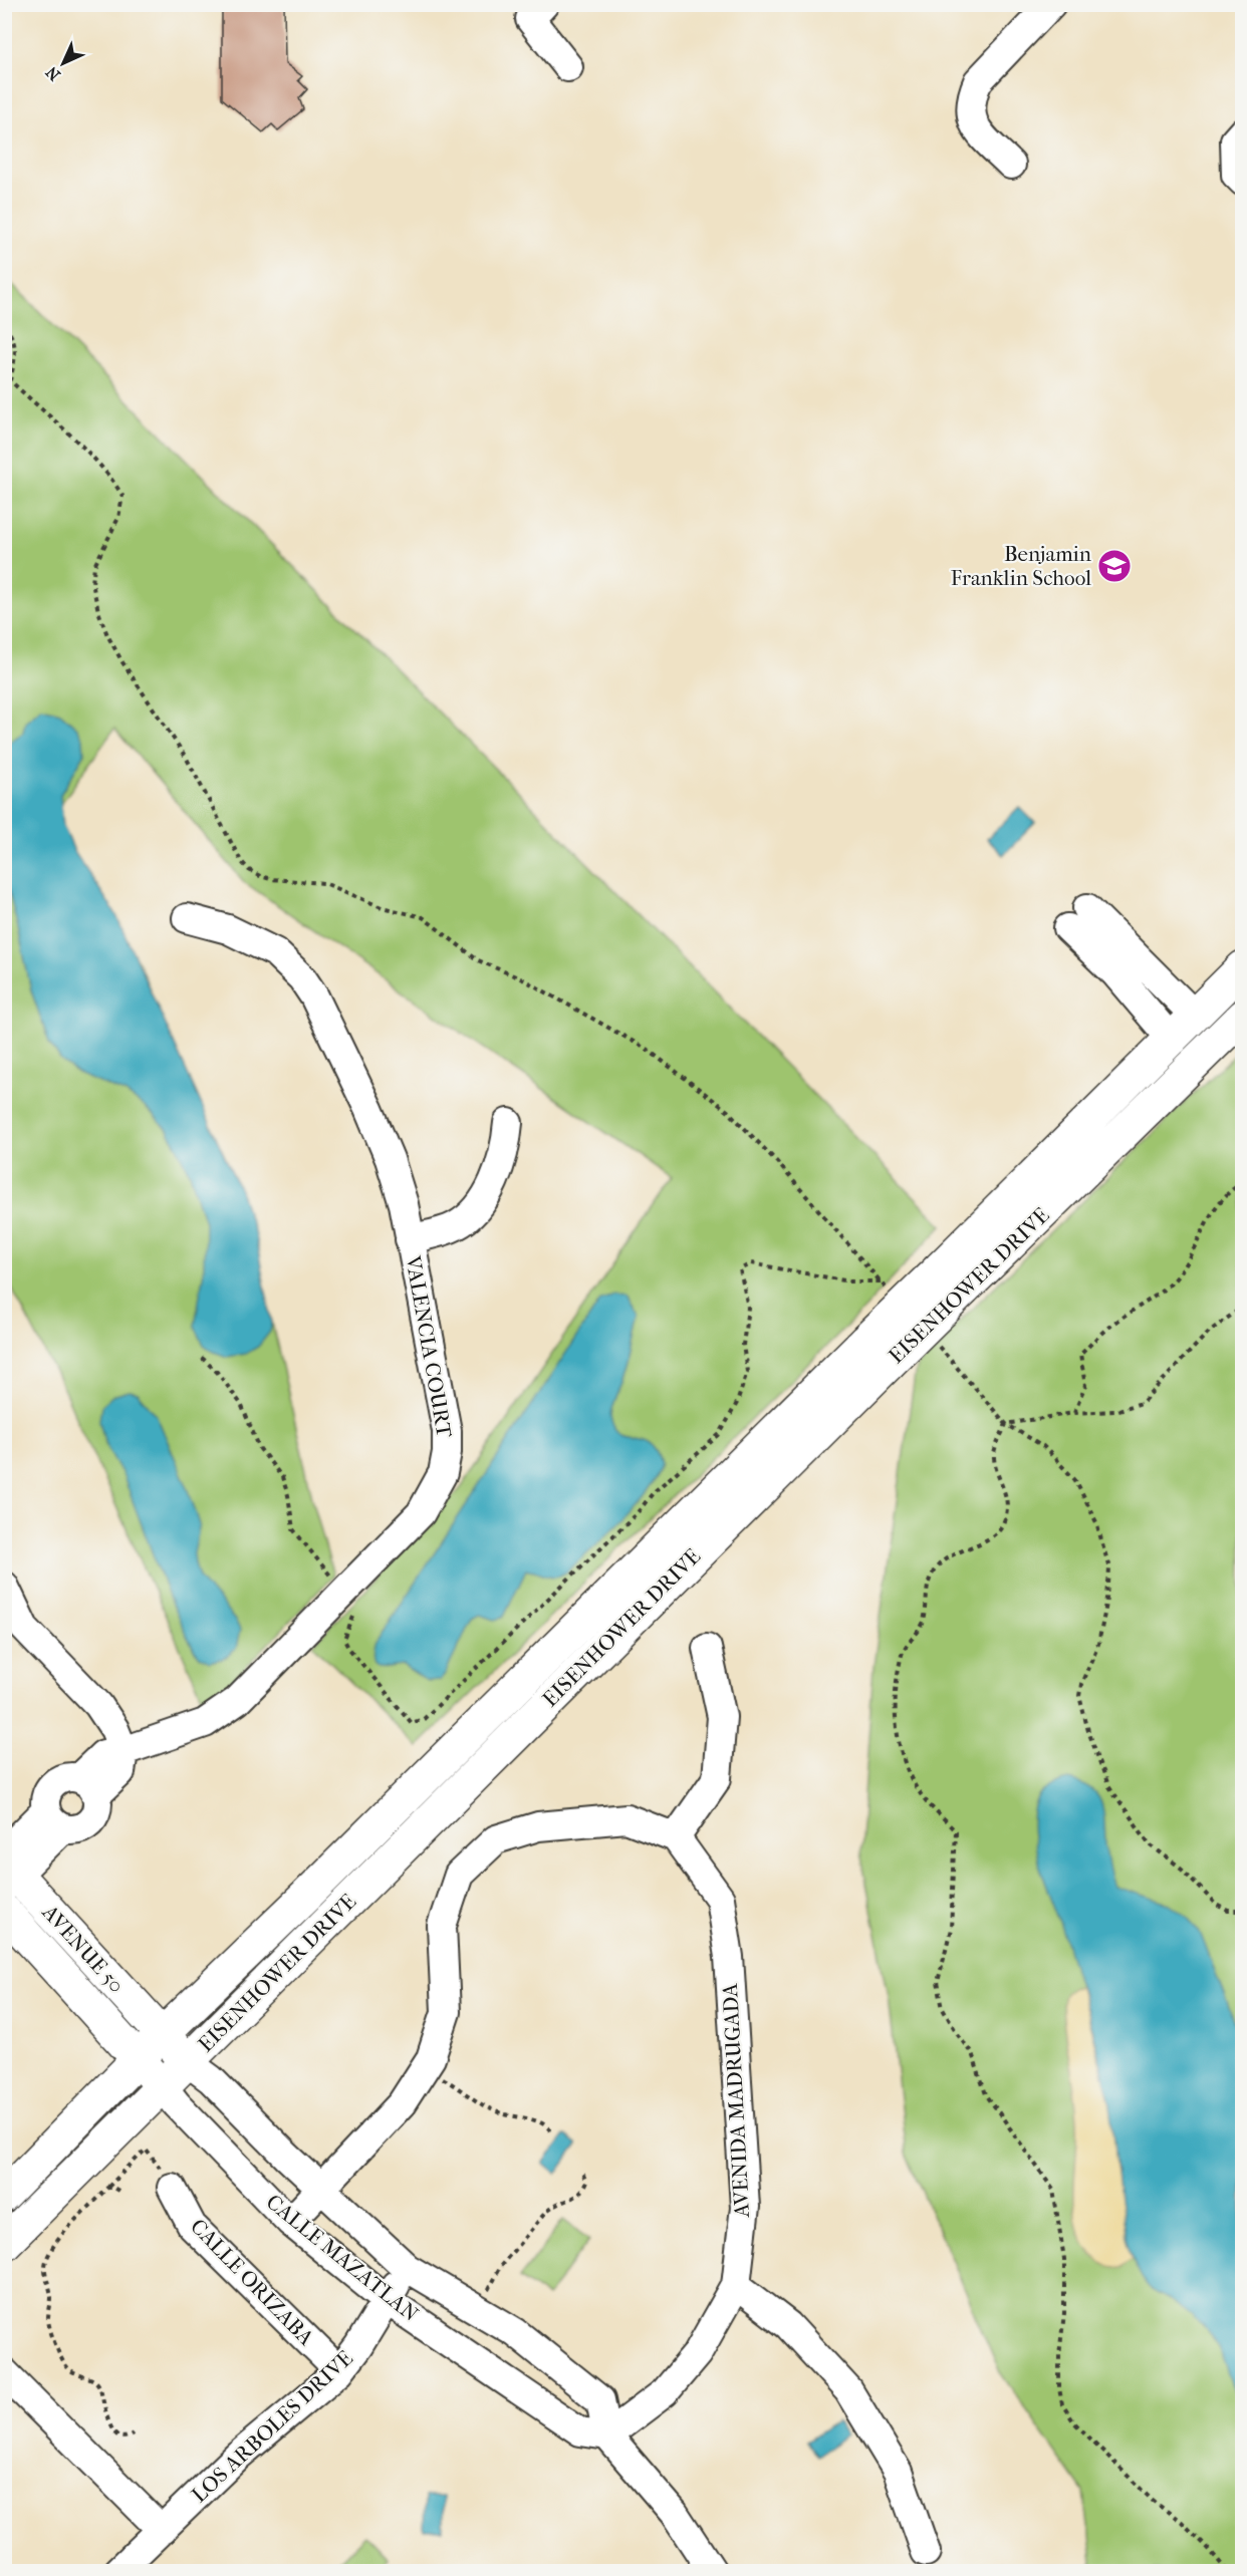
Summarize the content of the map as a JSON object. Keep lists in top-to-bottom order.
{
  "streets": {
    "main road": ["EISENHOWER DRIVE", "AVENUE 50"],
    "street": [
      "VALENCIA COURT",
      "AVENIDA MADRUGADA",
      "CALLE MAZATLAN",
      "CALLE ORIZABA",
      "LOS ARBOLES DRIVE"
    ]
  },
  "crossings": [
    ["EISENHOWER DRIVE", "AVENUE 50"],
    ["EISENHOWER DRIVE", "CALLE MAZATLAN"],
    ["AVENUE 50", "CALLE MAZATLAN"],
    ["AVENIDA MADRUGADA", "CALLE MAZATLAN"],
    ["CALLE MAZATLAN", "LOS ARBOLES DRIVE"],
    ["CALLE ORIZABA", "LOS ARBOLES DRIVE"]
  ],
  "places": {
    "school or university": ["Benjamin Franklin School"]
  },
  "north": "bottom left"
}
